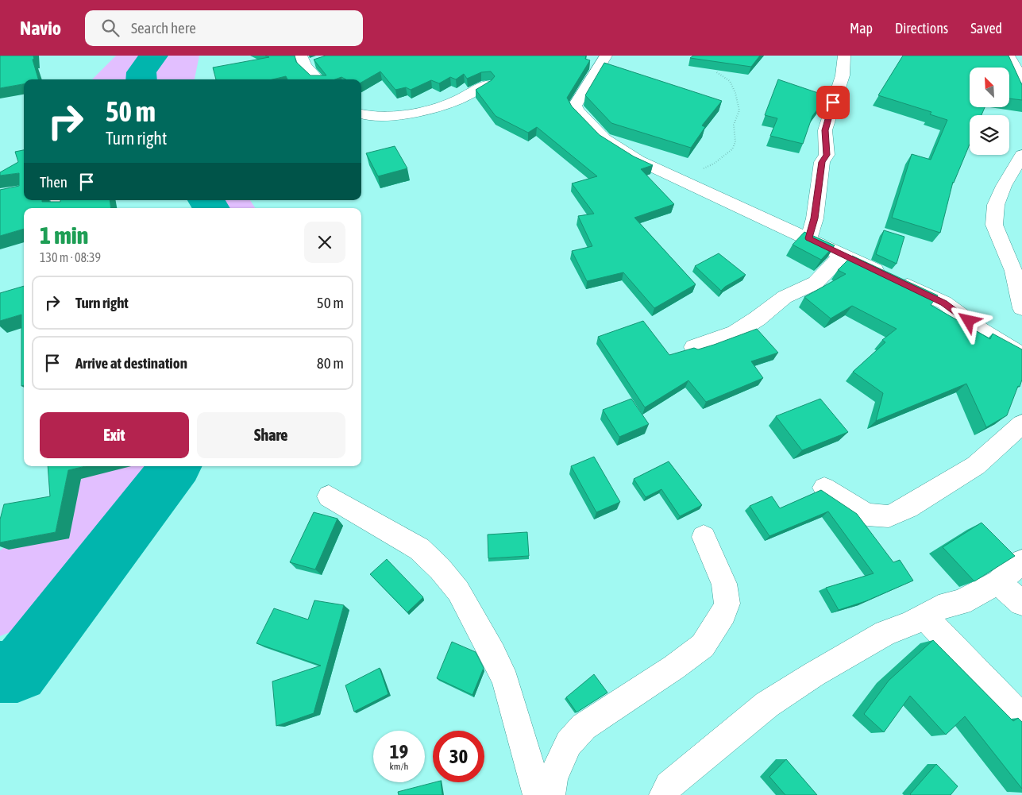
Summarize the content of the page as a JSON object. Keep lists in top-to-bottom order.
{
  "north": "top left",
  "page": {
    "header": "Navio",
    "search": "Search here",
    "nav": ["Map", "Directions", "Saved"],
    "turn": ["50 m", "Turn right"],
    "then": "Then",
    "heading": ["1 min", "130 m · 08:39"],
    "list": [
      {
        "name": "Turn right",
        "value": "50 m"
      },
      {
        "name": "Arrive at destination",
        "value": "80 m"
      }
    ],
    "buttons": ["Exit", "Share"],
    "speed": "19 km/h",
    "limit": "30"
  }
}
